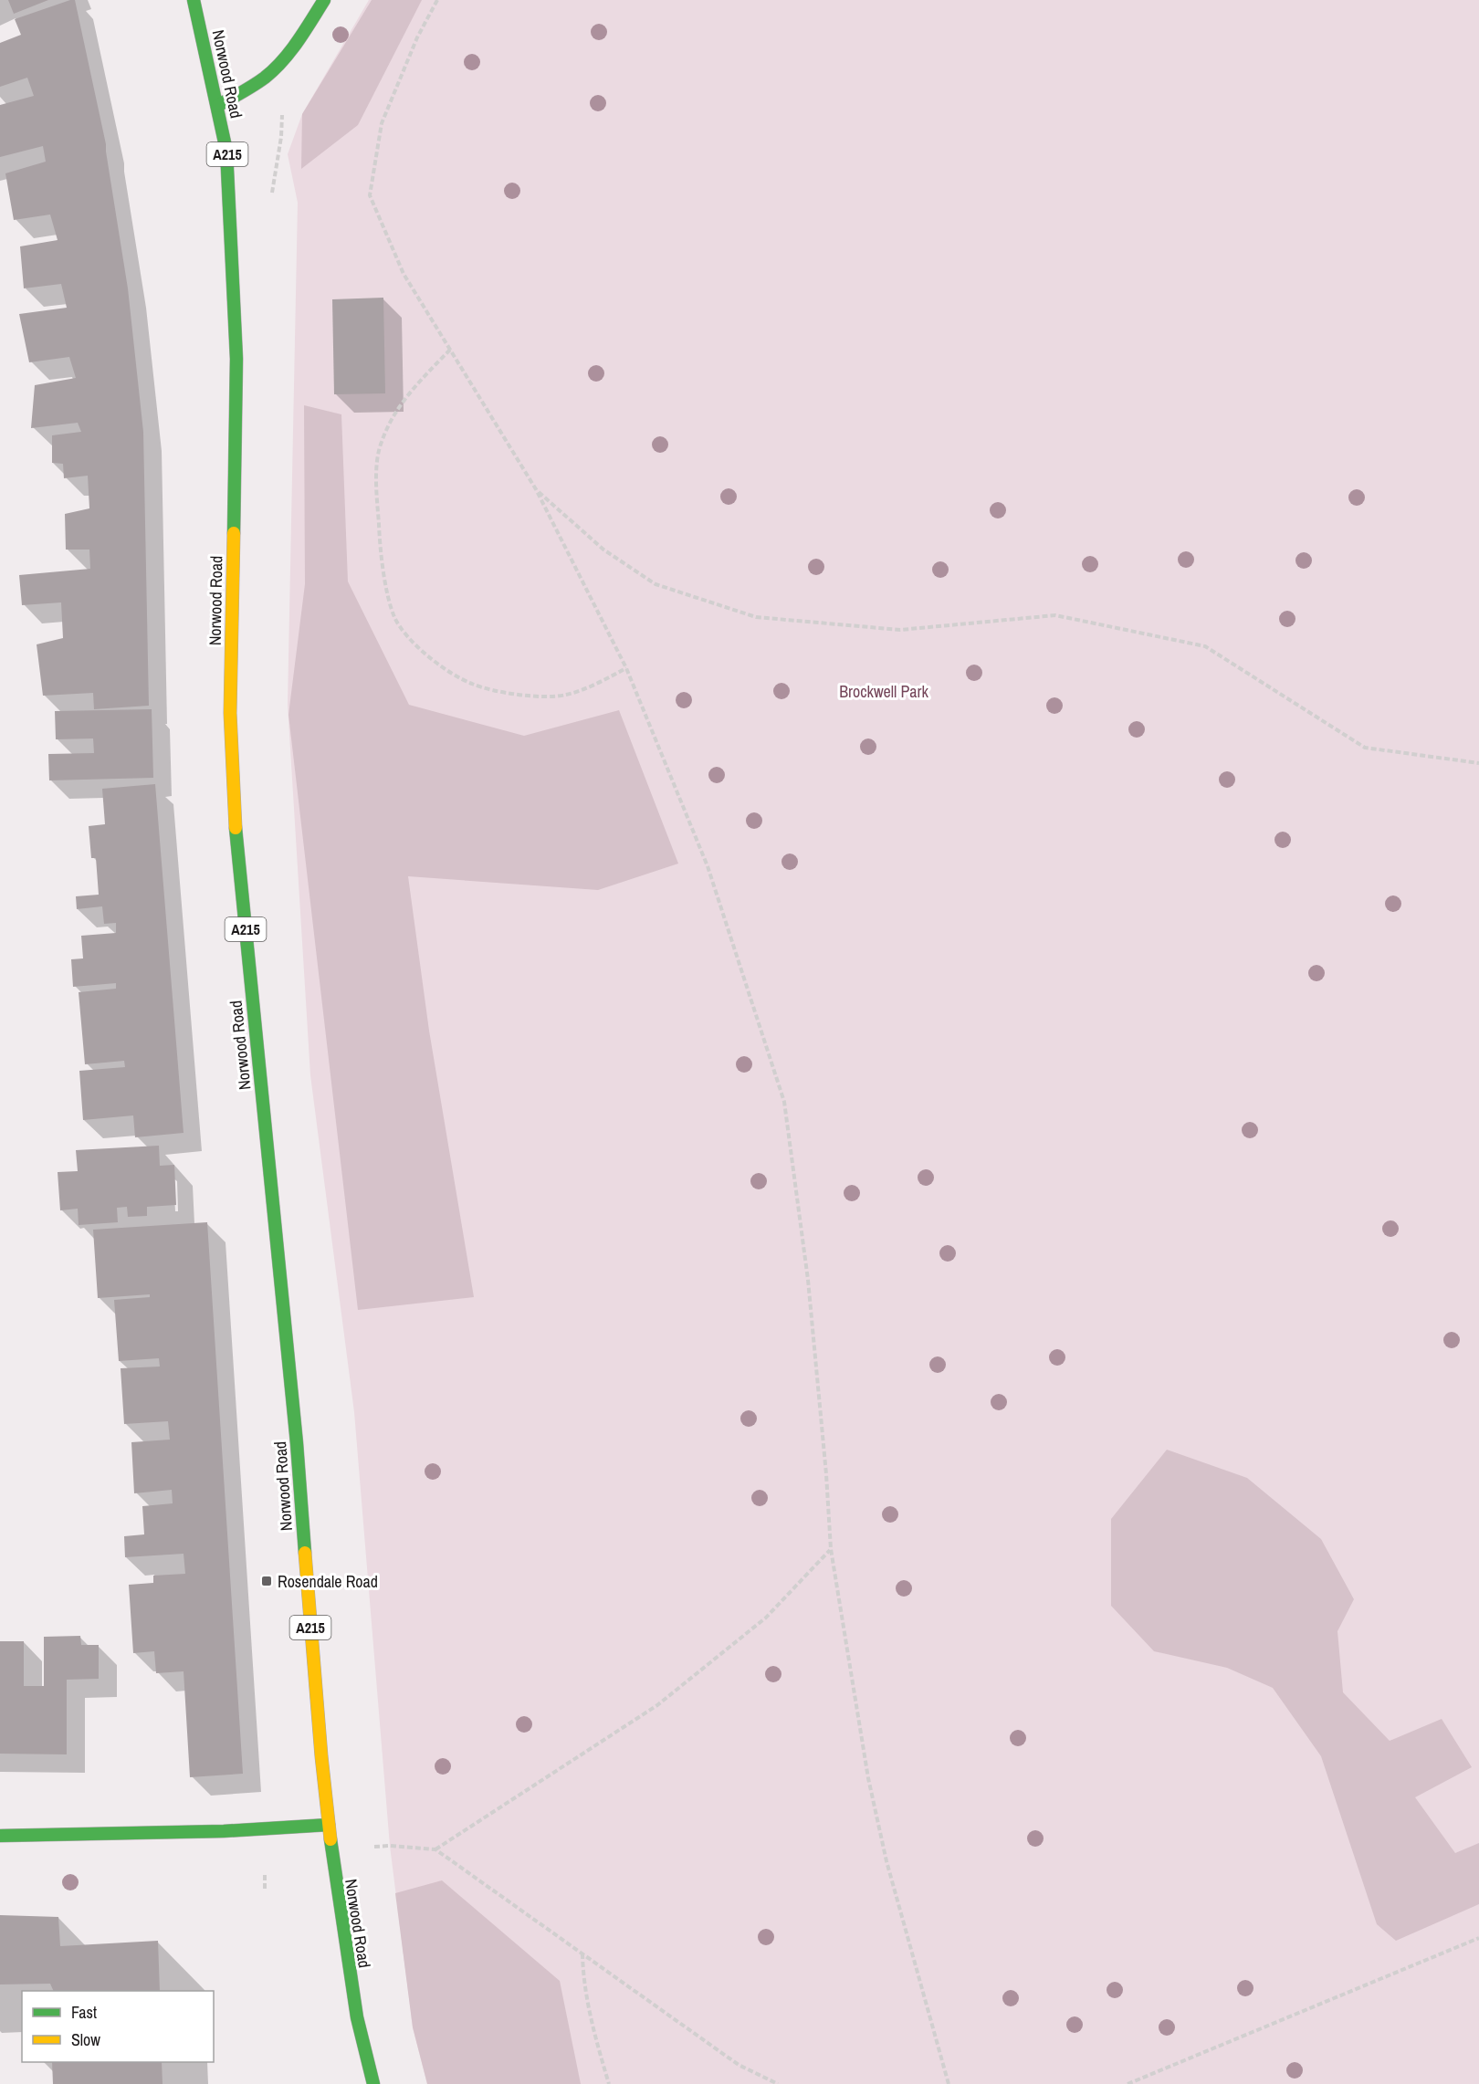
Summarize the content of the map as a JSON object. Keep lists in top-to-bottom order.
{
  "streets": {
    "main road": ["Norwood Road", "A215"]
  },
  "parks": ["Brockwell Park"],
  "places": {
    "transit": ["Rosendale Road"]
  },
  "legend": ["Fast", "Slow"]
}
